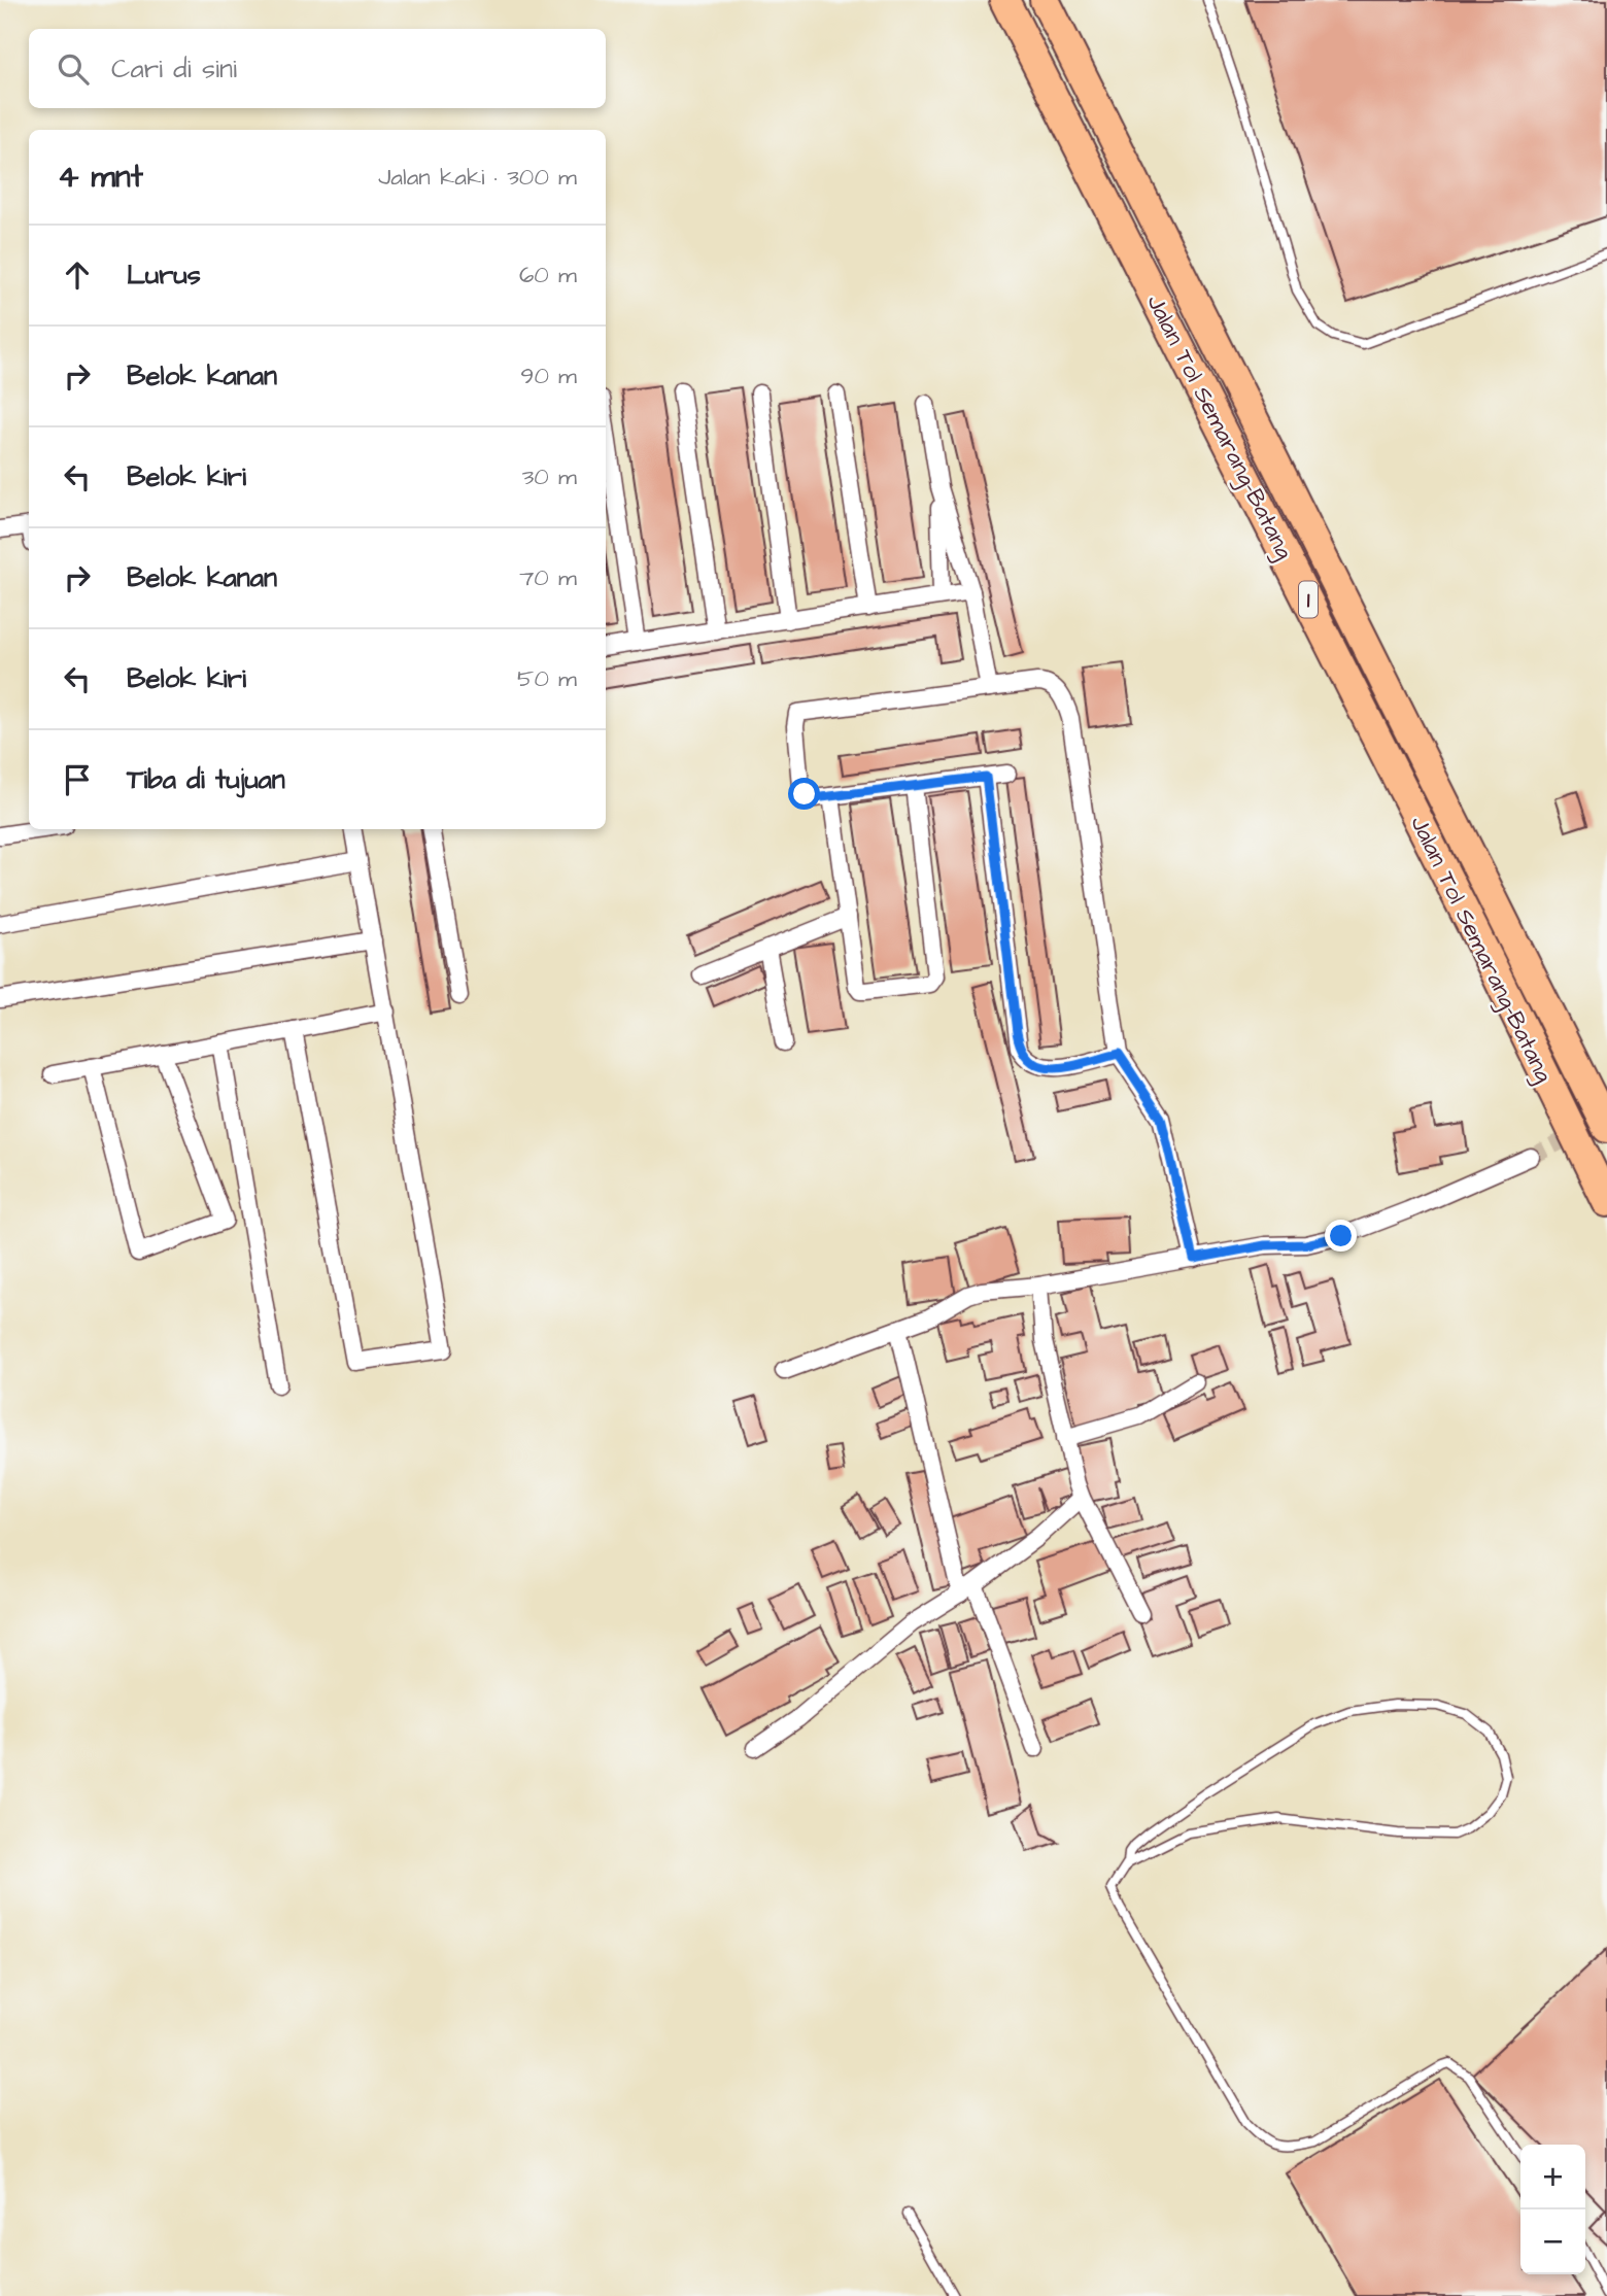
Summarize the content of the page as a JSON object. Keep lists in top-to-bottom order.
{
  "streets": {
    "highway": ["Jalan Tol Semarang–Batang", "1"]
  },
  "page": {
    "search": "Cari di sini",
    "heading": ["4 mnt", "Jalan kaki · 300 m"],
    "list": [
      ["Lurus", "60 m"],
      ["Belok kanan", "90 m"],
      ["Belok kiri", "30 m"],
      ["Belok kanan", "70 m"],
      ["Belok kiri", "50 m"],
      "Tiba di tujuan"
    ],
    "map_buttons": ["+", "−"]
  }
}
